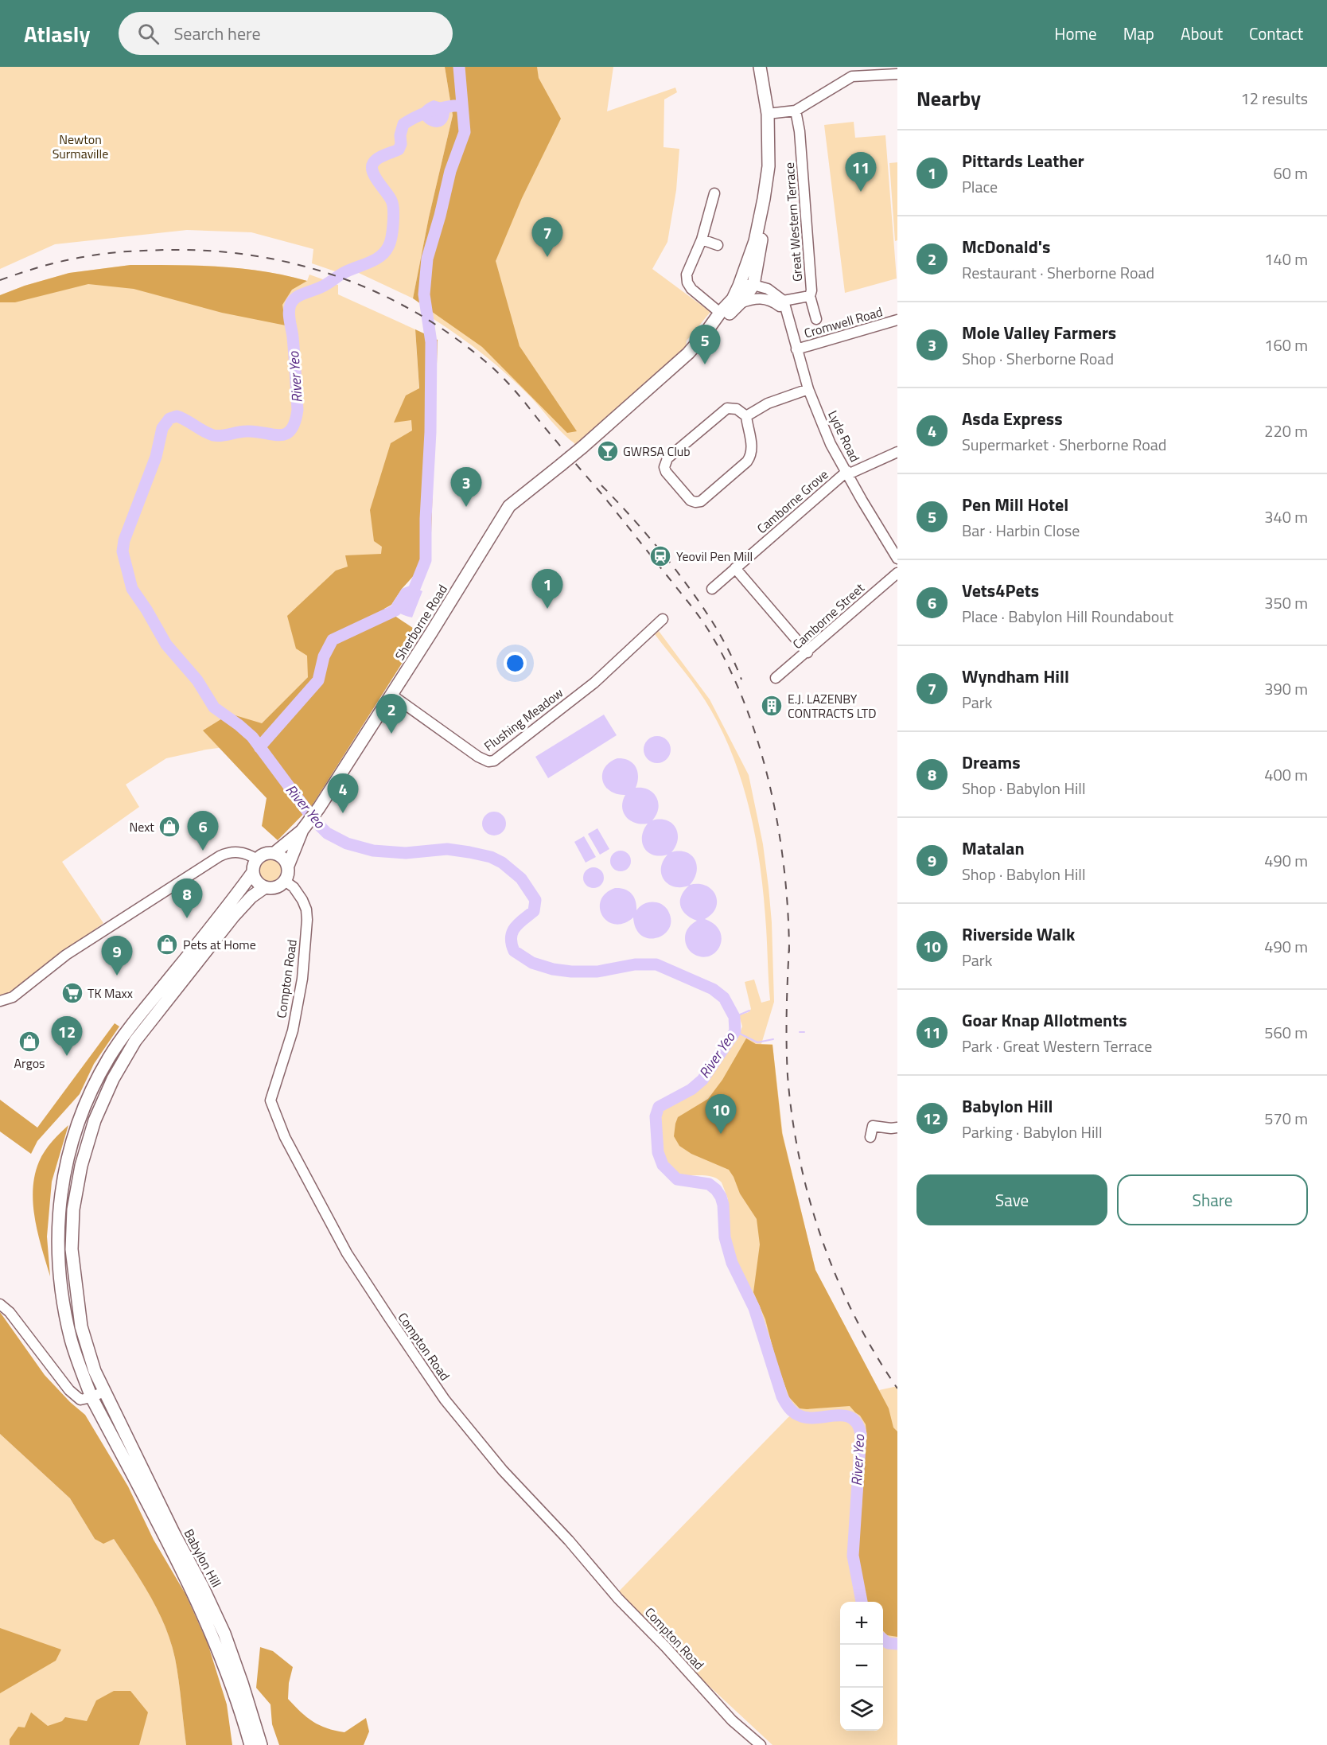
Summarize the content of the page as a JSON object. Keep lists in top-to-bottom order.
{
  "streets": {
    "main road": ["Sherborne Road", "Babylon Hill"],
    "street": [
      "Great Western Terrace",
      "Cromwell Road",
      "Lyde Road",
      "Camborne Grove",
      "Camborne Street",
      "Flushing Meadow",
      "Compton Road"
    ]
  },
  "crossings": [
    ["Great Western Terrace", "Lyde Road"],
    ["Cromwell Road", "Lyde Road"],
    ["Lyde Road", "Camborne Grove"],
    ["Sherborne Road", "Flushing Meadow"],
    ["Compton Road", "Babylon Hill"]
  ],
  "water": ["River Yeo"],
  "parks": ["Newton Surmaville"],
  "places": {
    "bar": ["GWRSA Club"],
    "station": ["Yeovil Pen Mill"],
    "building": ["E.J. LAZENBY CONTRACTS LTD"],
    "shop": ["Next", "Pets at Home", "Argos"],
    "supermarket": ["TK Maxx"]
  },
  "page": {
    "header": "Atlasly",
    "search": "Search here",
    "nav": [
      "Home",
      "Map",
      "About",
      "Contact"
    ],
    "heading": ["Nearby", "12 results"],
    "list": [
      {
        "mark": "1",
        "name": "Pittards Leather",
        "note": "Place",
        "value": "60 m"
      },
      {
        "mark": "2",
        "name": "McDonald's",
        "note": "Restaurant · Sherborne Road",
        "value": "140 m"
      },
      {
        "mark": "3",
        "name": "Mole Valley Farmers",
        "note": "Shop · Sherborne Road",
        "value": "160 m"
      },
      {
        "mark": "4",
        "name": "Asda Express",
        "note": "Supermarket · Sherborne Road",
        "value": "220 m"
      },
      {
        "mark": "5",
        "name": "Pen Mill Hotel",
        "note": "Bar · Harbin Close",
        "value": "340 m"
      },
      {
        "mark": "6",
        "name": "Vets4Pets",
        "note": "Place · Babylon Hill Roundabout",
        "value": "350 m"
      },
      {
        "mark": "7",
        "name": "Wyndham Hill",
        "note": "Park",
        "value": "390 m"
      },
      {
        "mark": "8",
        "name": "Dreams",
        "note": "Shop · Babylon Hill",
        "value": "400 m"
      },
      {
        "mark": "9",
        "name": "Matalan",
        "note": "Shop · Babylon Hill",
        "value": "490 m"
      },
      {
        "mark": "10",
        "name": "Riverside Walk",
        "note": "Park",
        "value": "490 m"
      },
      {
        "mark": "11",
        "name": "Goar Knap Allotments",
        "note": "Park · Great Western Terrace",
        "value": "560 m"
      },
      {
        "mark": "12",
        "name": "Babylon Hill",
        "note": "Parking · Babylon Hill",
        "value": "570 m"
      }
    ],
    "pins": [
      "11",
      "7",
      "5",
      "3",
      "1",
      "2",
      "4",
      "6",
      "8",
      "9",
      "12",
      "10"
    ],
    "buttons": ["Save", "Share"],
    "map_buttons": ["+", "−"]
  }
}
